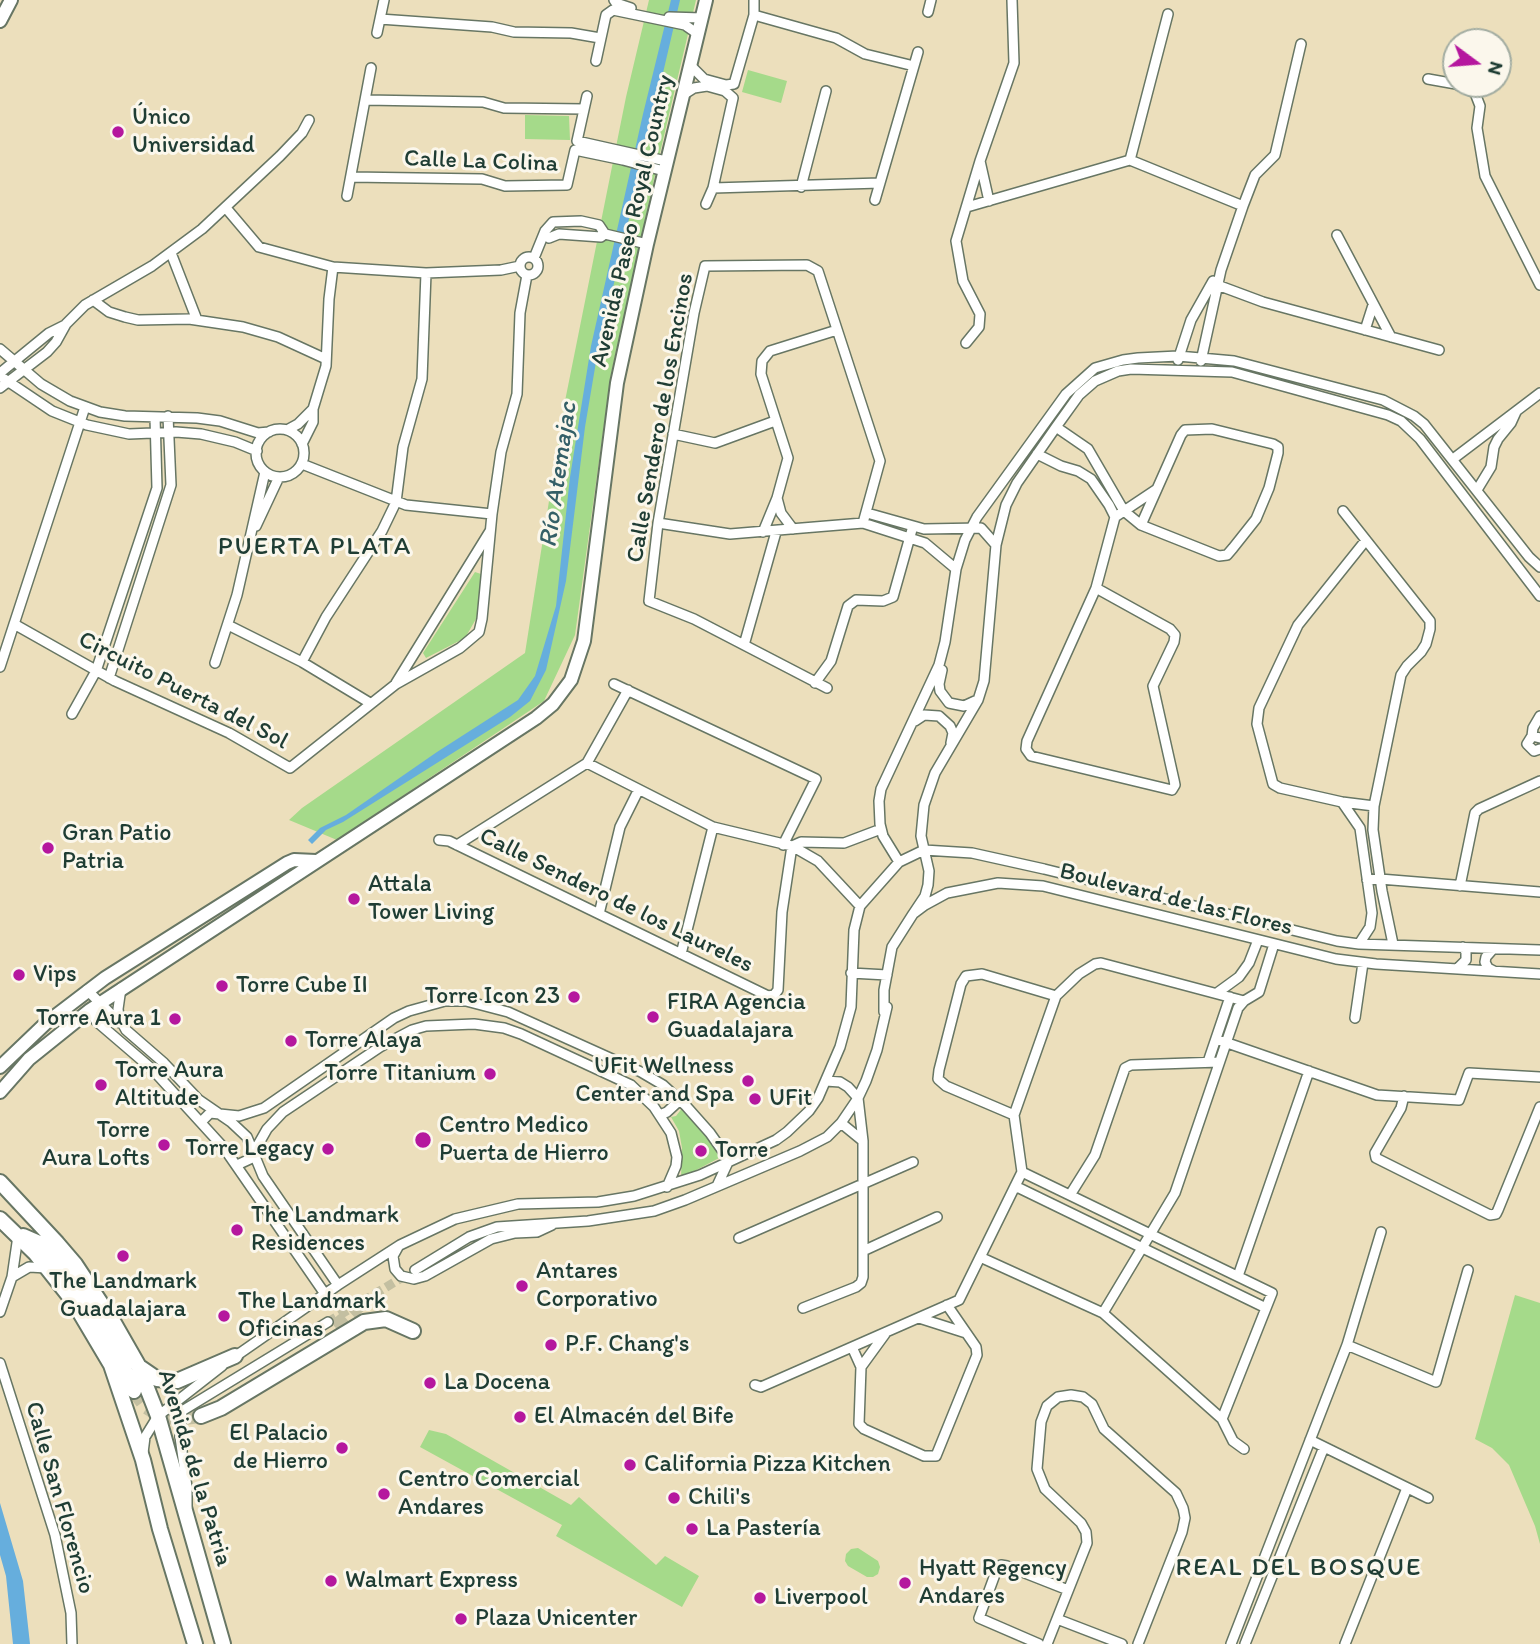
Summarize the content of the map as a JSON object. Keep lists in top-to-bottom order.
{
  "streets": {
    "main road": ["Avenida de la Patria"],
    "street": [
      "Calle La Colina",
      "Avenida Paseo Royal Country",
      "Calle Sendero de los Encinos",
      "Circuito Puerta del Sol",
      "Boulevard de las Flores",
      "Calle Sendero de los Laureles",
      "Calle San Florencio"
    ]
  },
  "crossings": [
    ["Calle La Colina", "Avenida Paseo Royal Country"]
  ],
  "districts": ["PUERTA PLATA", "REAL DEL BOSQUE"],
  "water": ["Río Atemajac"],
  "places": [
    "Único Universidad",
    "Gran Patio Patria",
    "Attala Tower Living",
    "Vips",
    "Torre Cube II",
    "Torre Icon 23",
    "FIRA Agencia Guadalajara",
    "Torre Aura 1",
    "Torre Alaya",
    "Torre Titanium",
    "UFit Wellness Center and Spa",
    "Torre Aura Altitude",
    "UFit",
    "Centro Medico Puerta de Hierro",
    "Torre Aura Lofts",
    "Torre Legacy",
    "Torre",
    "The Landmark Residences",
    "The Landmark Guadalajara",
    "Antares Corporativo",
    "The Landmark Oficinas",
    "P.F. Chang's",
    "La Docena",
    "El Almacén del Bife",
    "El Palacio de Hierro",
    "California Pizza Kitchen",
    "Centro Comercial Andares",
    "Chili's",
    "La Pastería",
    "Walmart Express",
    "Hyatt Regency Andares",
    "Liverpool",
    "Plaza Unicenter"
  ],
  "north": "right"
}
